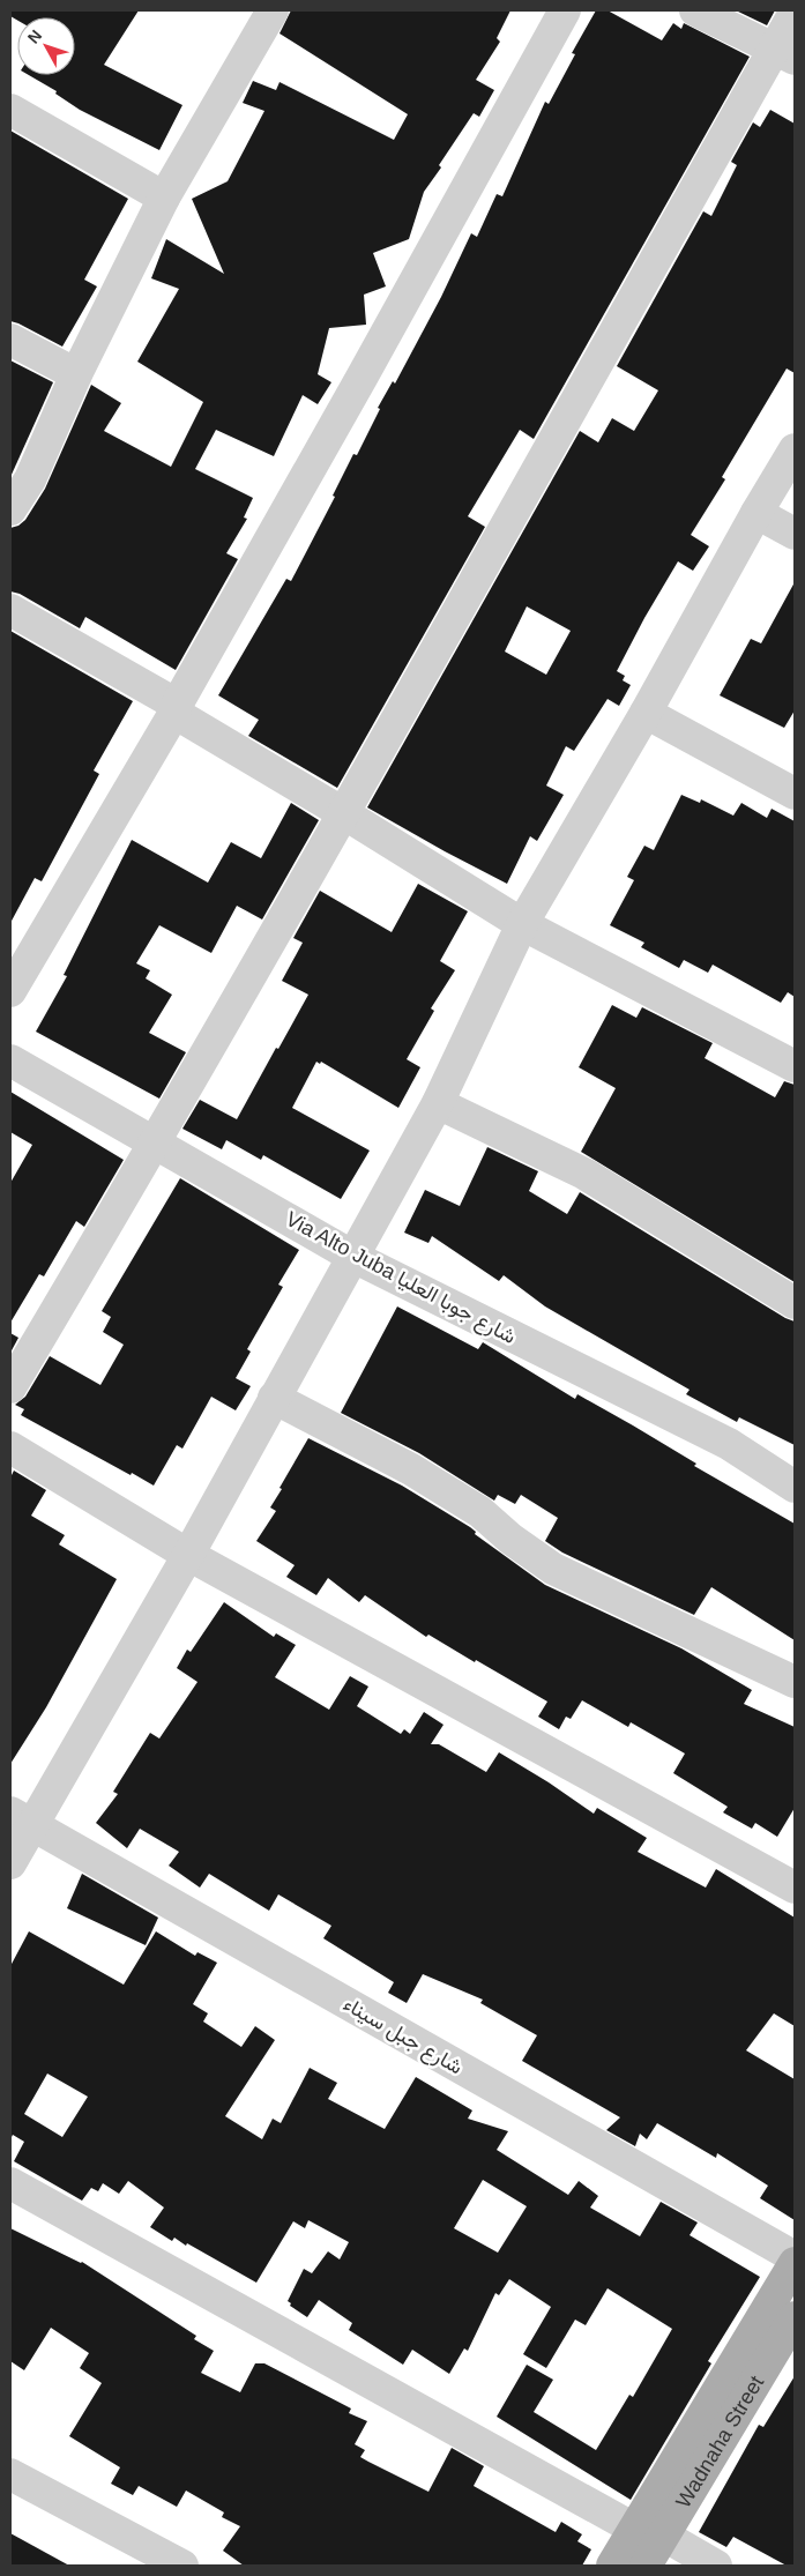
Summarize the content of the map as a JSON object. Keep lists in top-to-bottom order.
{
  "streets": {
    "main road": ["Wadnaha Street"],
    "street": ["Via Alto Juba شارع جوبا العليا", "شارع جبل سيناء"]
  },
  "north": "top left"
}
